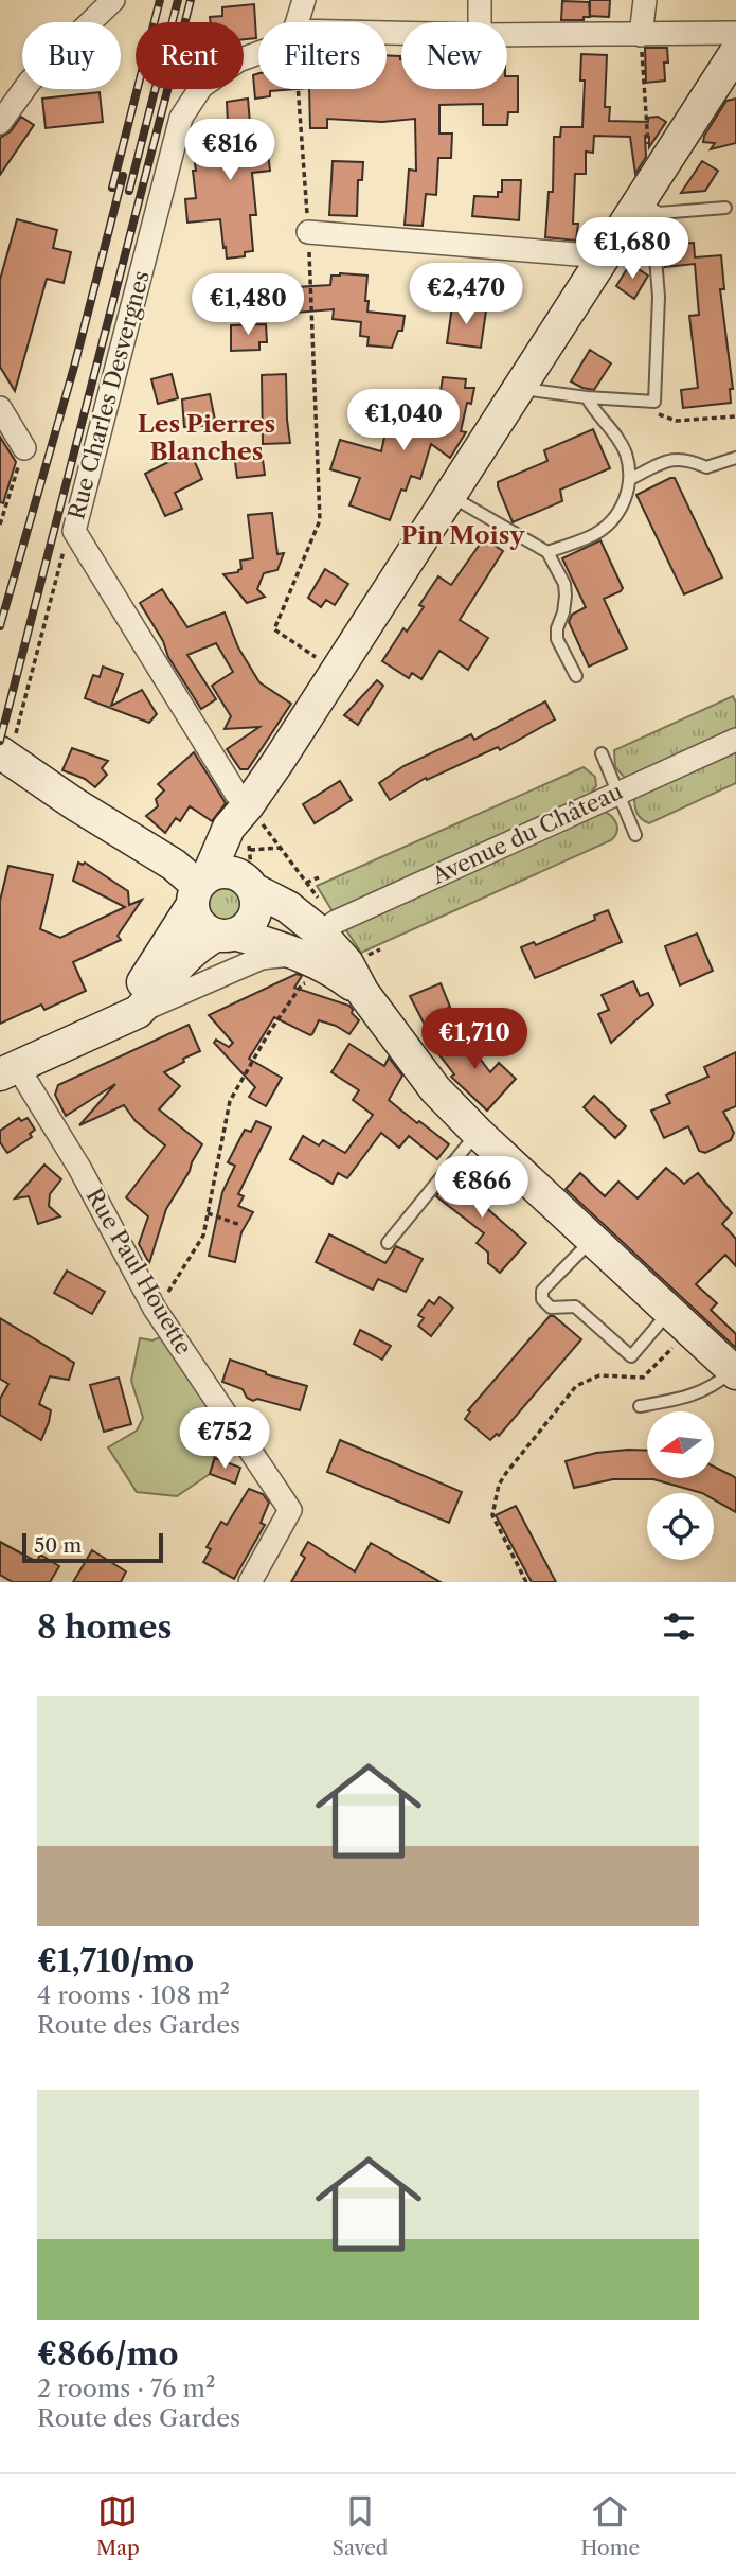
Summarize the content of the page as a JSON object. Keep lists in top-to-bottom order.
{
  "streets": {
    "street": ["Rue Charles Desvergnes", "Avenue du Château", "Rue Paul Houette"]
  },
  "districts": ["Les Pierres Blanches", "Pin Moisy"],
  "scale_bar": "50 m",
  "north": "left",
  "page": {
    "chip": [
      "Buy",
      "Rent",
      "Filters",
      "New"
    ],
    "price": [
      "€816",
      "€1,680",
      "€2,470",
      "€1,480",
      "€1,040",
      "€1,710",
      "€866",
      "€752"
    ],
    "scale": "50 m",
    "heading": "8 homes",
    "list": [
      {
        "name": "€1,710/mo",
        "note": "4 rooms · 108 m² · Route des Gardes"
      },
      {
        "name": "€866/mo",
        "note": "2 rooms · 76 m² · Route des Gardes"
      }
    ],
    "tabs": ["Map", "Saved", "Home"]
  }
}
